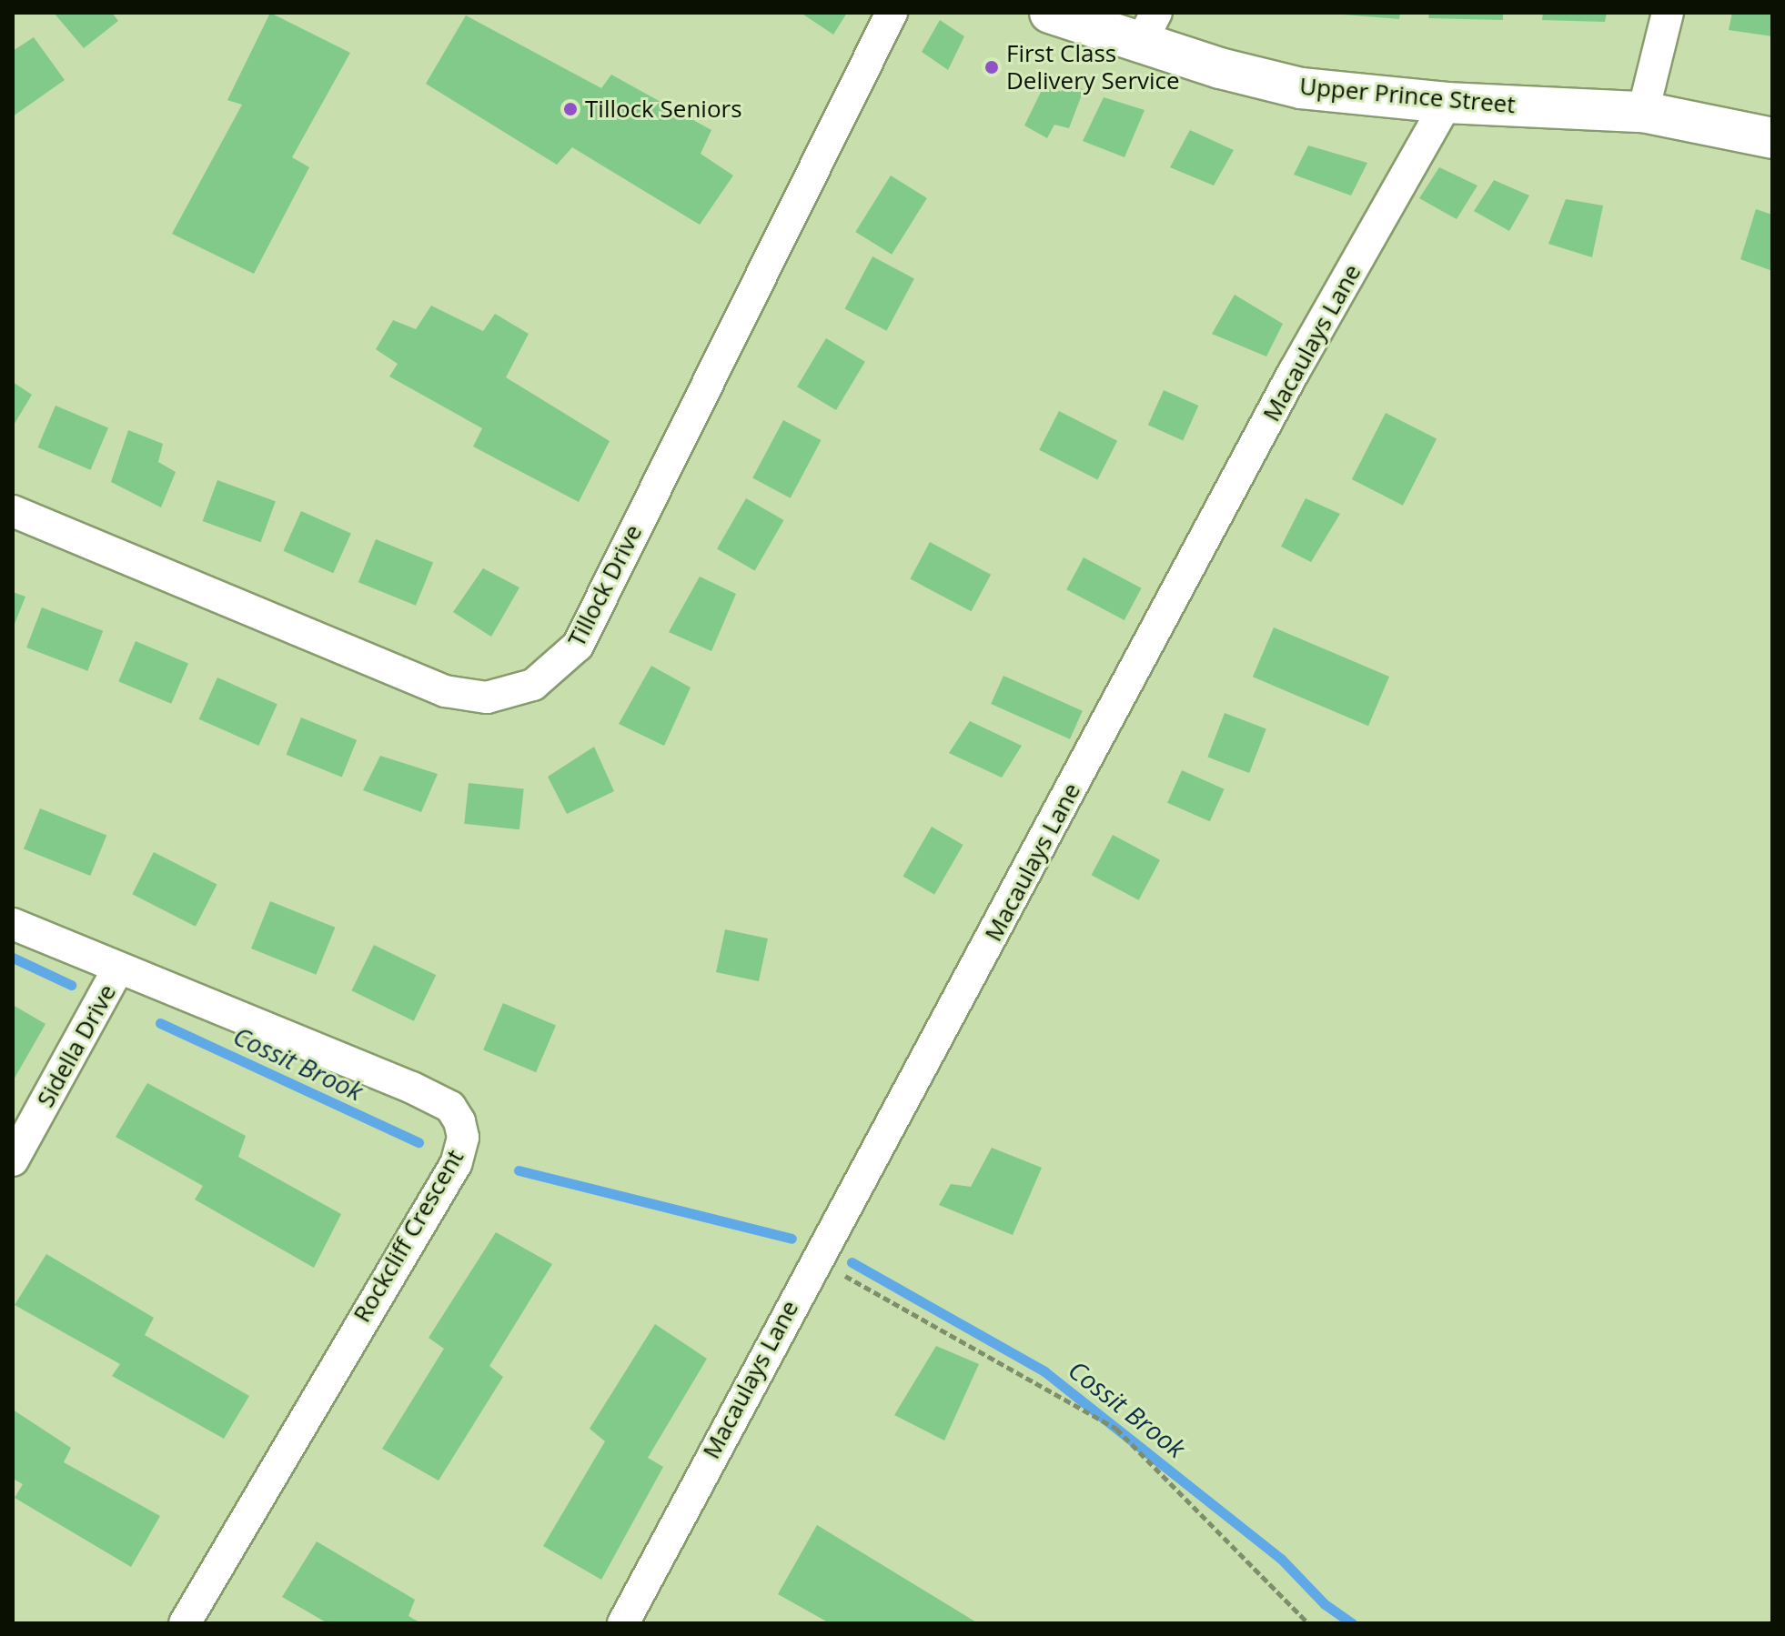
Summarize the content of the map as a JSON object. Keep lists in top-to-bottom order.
{
  "streets": {
    "street": [
      "Upper Prince Street",
      "Macaulays Lane",
      "Tillock Drive",
      "Sidella Drive",
      "Rockcliff Crescent"
    ]
  },
  "crossings": [
    ["Upper Prince Street", "Macaulays Lane"],
    ["Sidella Drive", "Rockcliff Crescent"]
  ],
  "water": ["Cossit Brook"],
  "places": ["First Class Delivery Service", "Tillock Seniors"]
}
